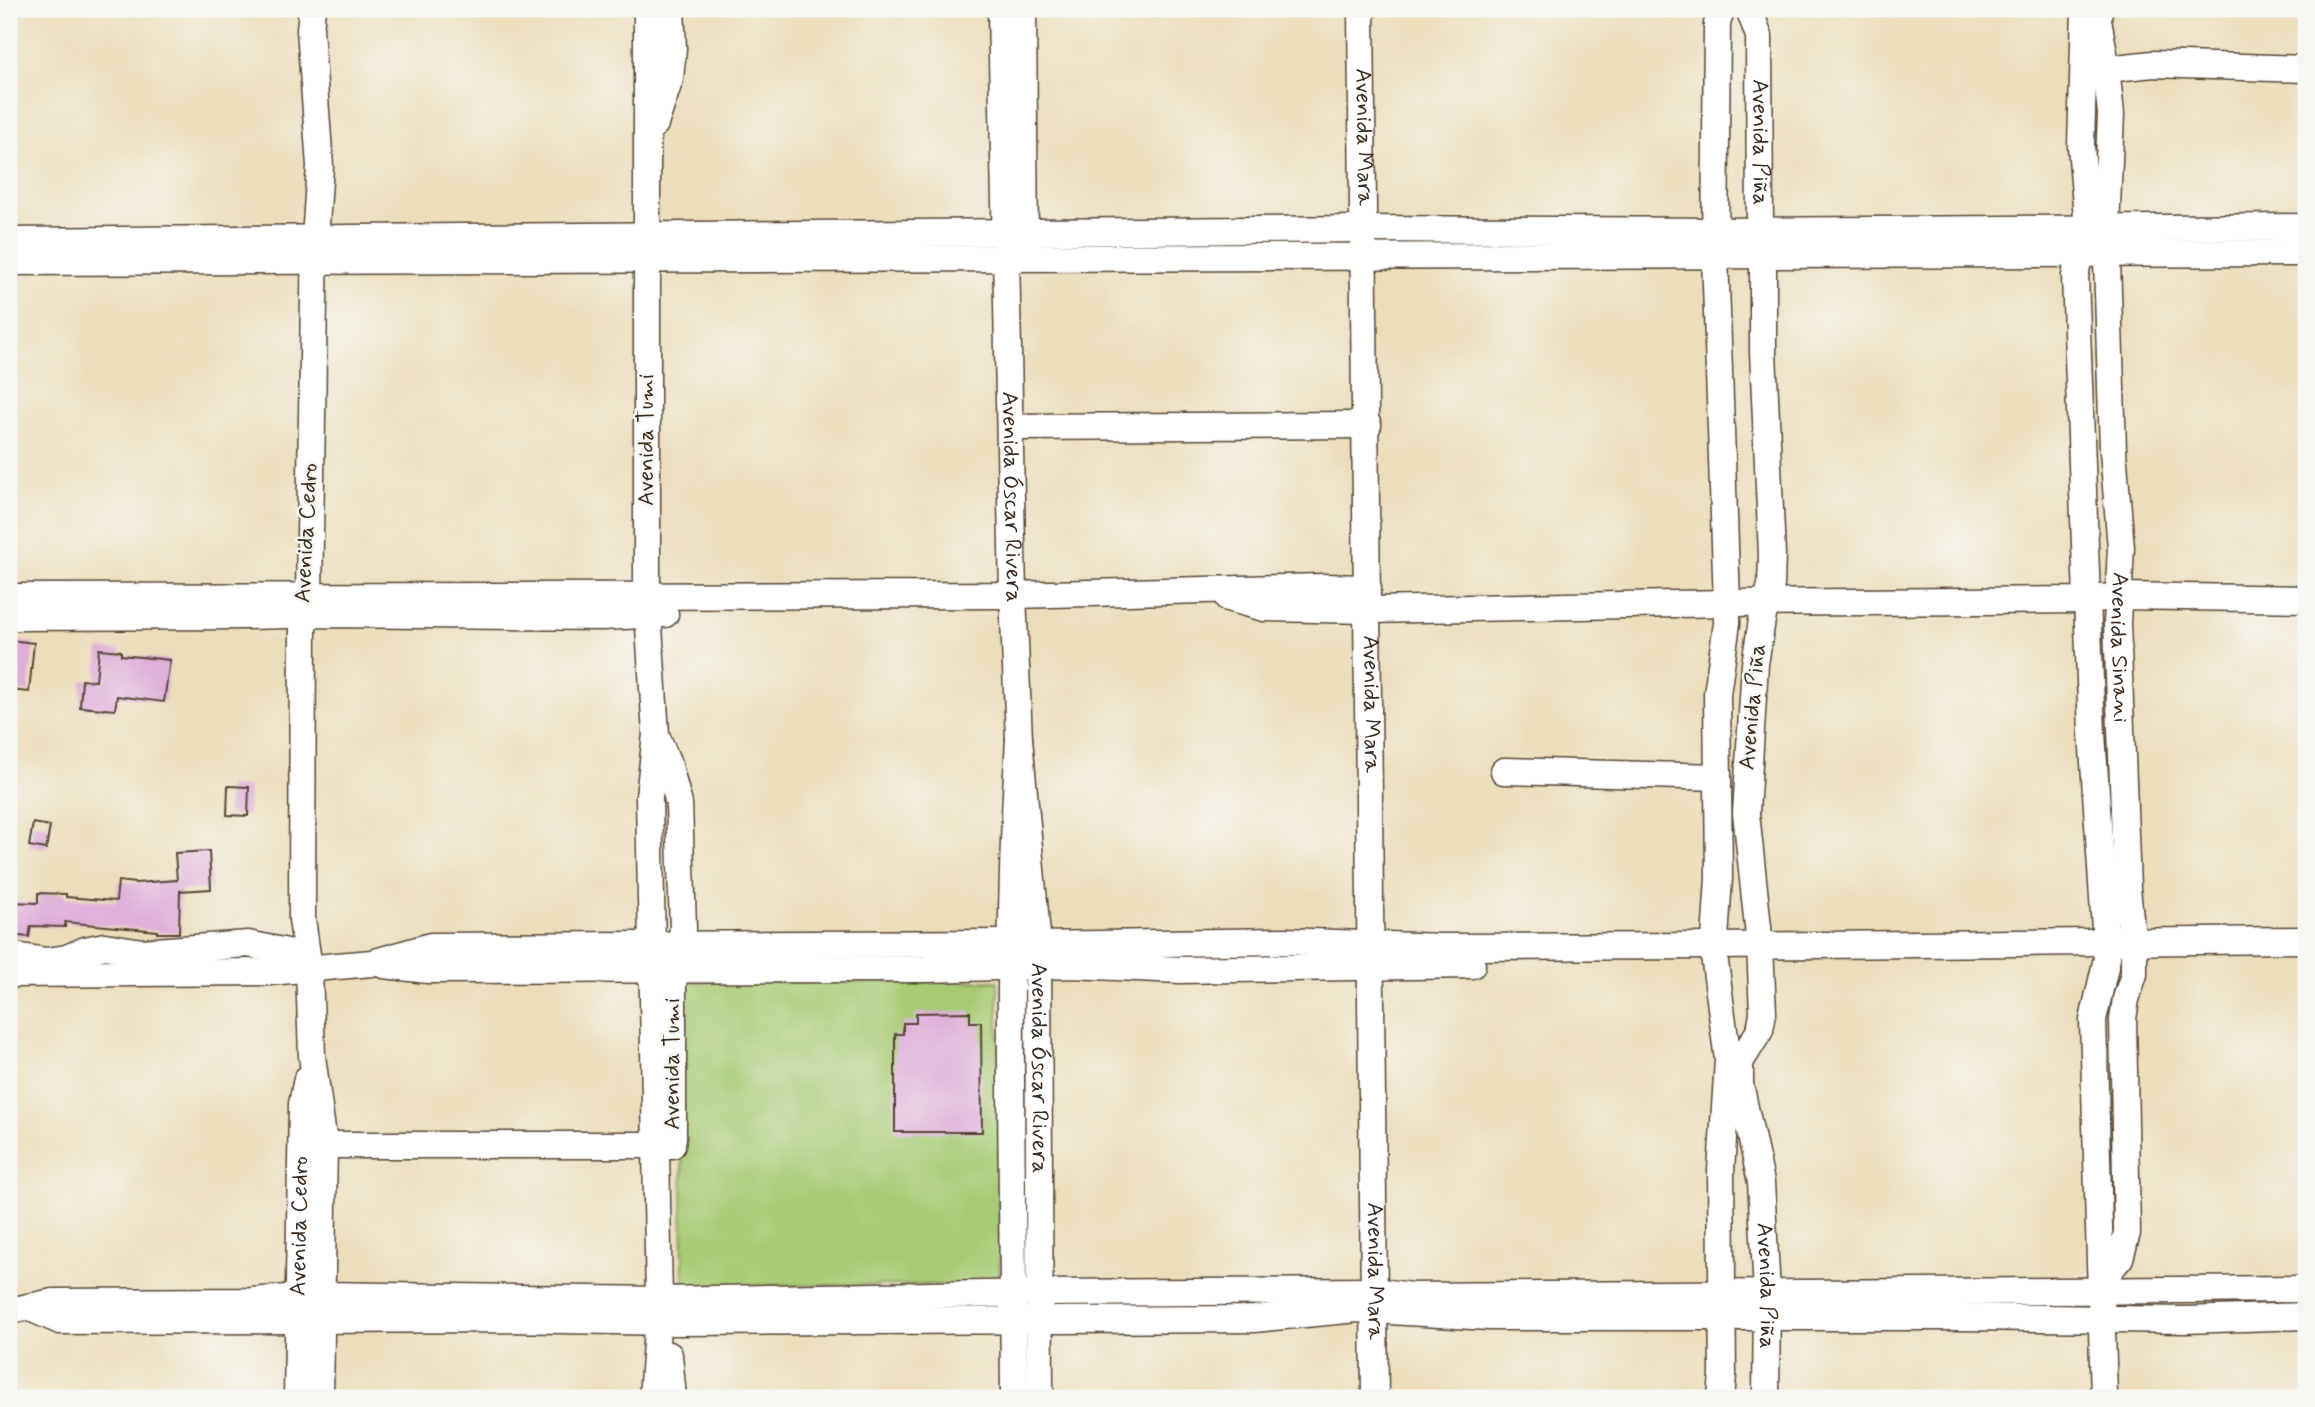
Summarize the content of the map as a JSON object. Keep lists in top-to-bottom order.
{
  "streets": {
    "street": [
      "Avenida Mara",
      "Avenida Piña",
      "Avenida Tumi",
      "Avenida Óscar Rivera",
      "Avenida Cedro",
      "Avenida Sinani"
    ]
  }
}
